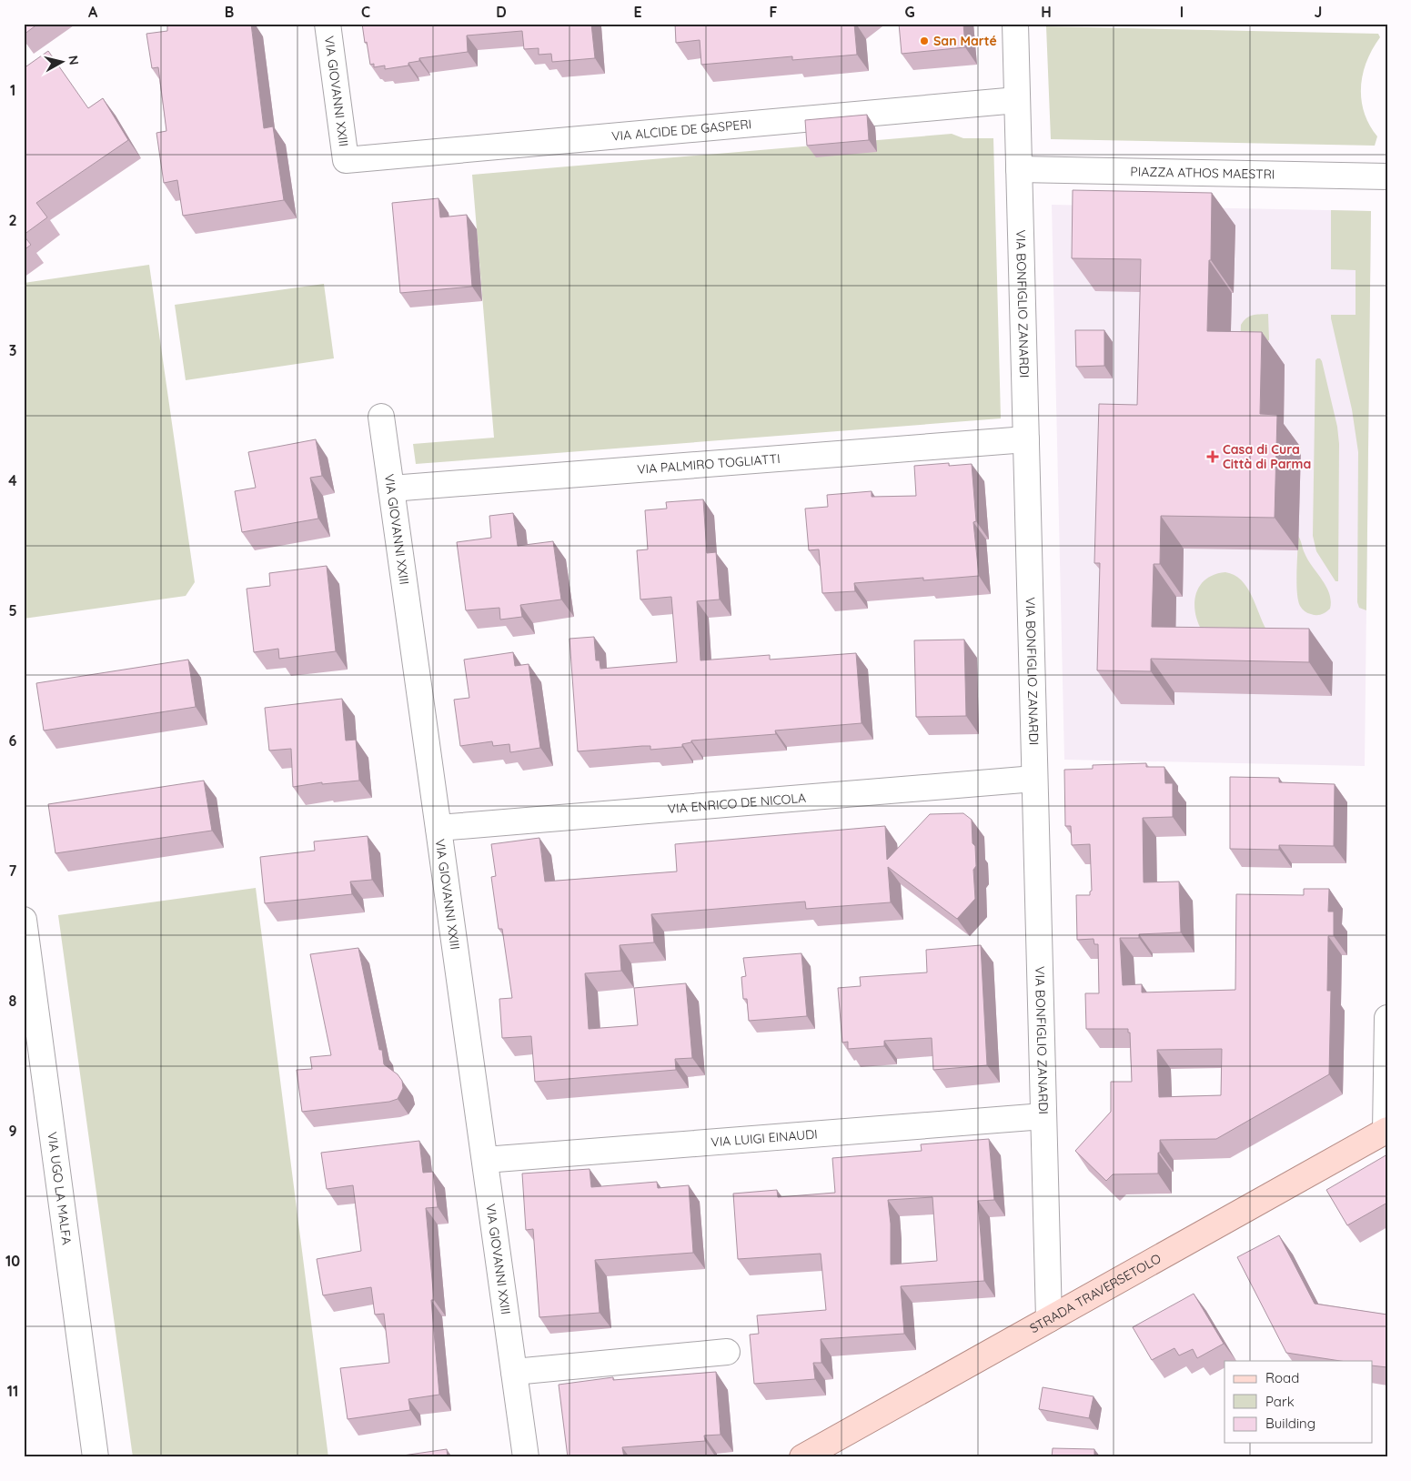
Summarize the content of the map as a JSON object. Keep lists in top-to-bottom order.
{
  "streets": {
    "main road": ["STRADA TRAVERSETOLO"],
    "street": [
      "VIA GIOVANNI XXIII",
      "VIA ALCIDE DE GASPERI",
      "PIAZZA ATHOS MAESTRI",
      "VIA BONFIGLIO ZANARDI",
      "VIA PALMIRO TOGLIATTI",
      "VIA ENRICO DE NICOLA",
      "VIA LUIGI EINAUDI",
      "VIA UGO LA MALFA"
    ]
  },
  "crossings": [
    ["VIA GIOVANNI XXIII", "VIA ALCIDE DE GASPERI"],
    ["VIA GIOVANNI XXIII", "VIA PALMIRO TOGLIATTI"],
    ["VIA GIOVANNI XXIII", "VIA ENRICO DE NICOLA"],
    ["VIA GIOVANNI XXIII", "VIA LUIGI EINAUDI"],
    ["VIA ALCIDE DE GASPERI", "VIA BONFIGLIO ZANARDI"],
    ["PIAZZA ATHOS MAESTRI", "VIA BONFIGLIO ZANARDI"],
    ["VIA BONFIGLIO ZANARDI", "VIA PALMIRO TOGLIATTI"],
    ["VIA BONFIGLIO ZANARDI", "VIA ENRICO DE NICOLA"],
    ["VIA BONFIGLIO ZANARDI", "VIA LUIGI EINAUDI"],
    ["VIA BONFIGLIO ZANARDI", "STRADA TRAVERSETOLO"]
  ],
  "places": {
    "other": ["San Marté"],
    "health": ["Casa di Cura Città di Parma"]
  },
  "legend": ["Road", "Park", "Building"],
  "north": "right",
  "grid": {
    "columns": [
      "A",
      "B",
      "C",
      "D",
      "E",
      "F",
      "G",
      "H",
      "I",
      "J"
    ],
    "rows": [
      "1",
      "2",
      "3",
      "4",
      "5",
      "6",
      "7",
      "8",
      "9",
      "10",
      "11"
    ]
  }
}
